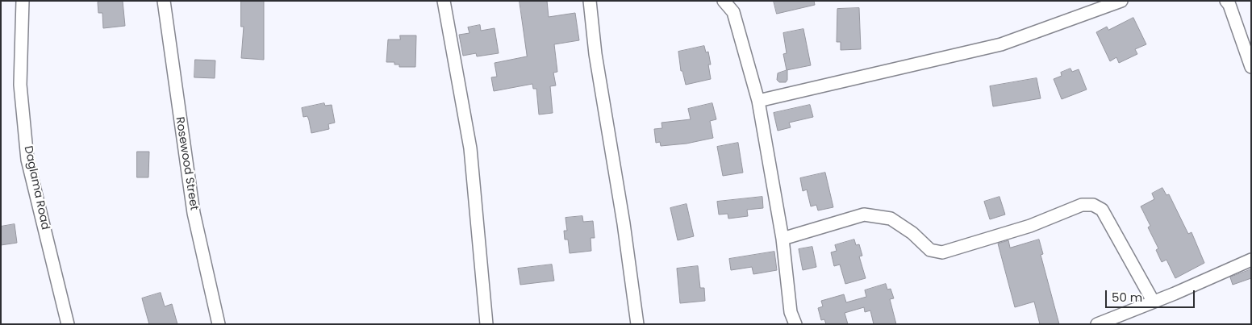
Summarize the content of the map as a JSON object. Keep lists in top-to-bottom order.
{
  "streets": {
    "street": ["Rosewood Street", "Daglama Road"]
  },
  "scale_bar": "50 m"
}
